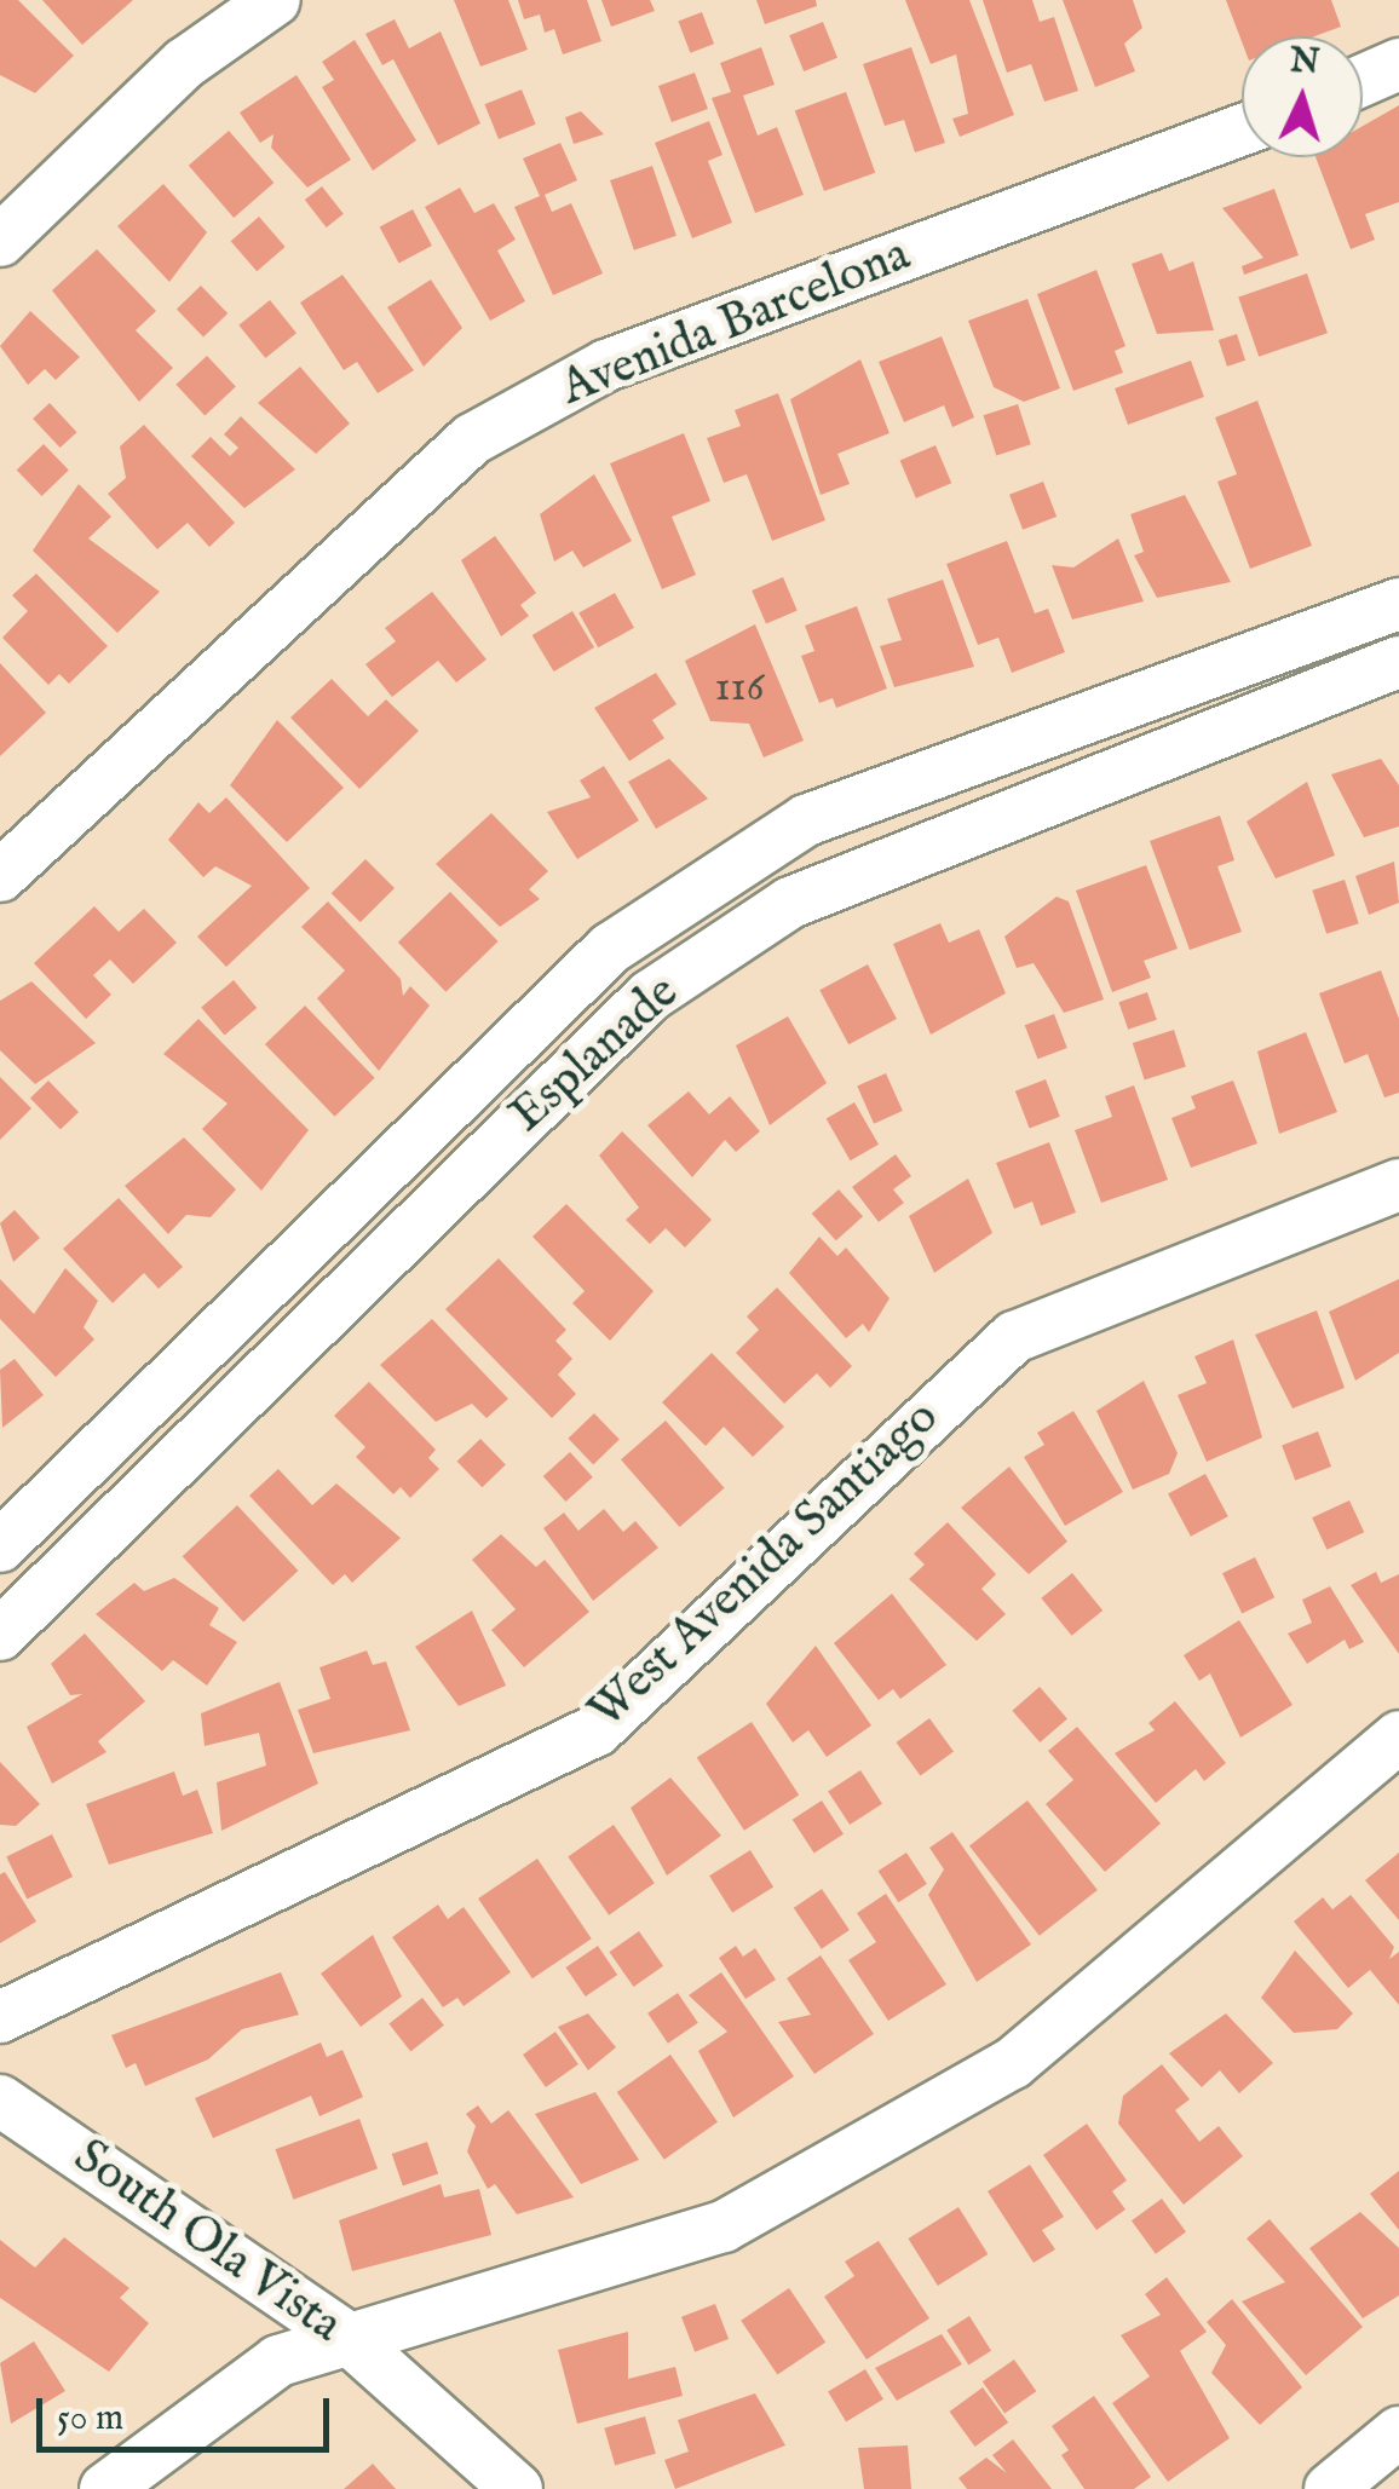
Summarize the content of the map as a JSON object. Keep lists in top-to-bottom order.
{
  "streets": {
    "street": [
      "Avenida Barcelona",
      "Esplanade",
      "West Avenida Santiago",
      "South Ola Vista"
    ]
  },
  "house_numbers": ["116"],
  "scale_bar": "50 m",
  "north": "top"
}
